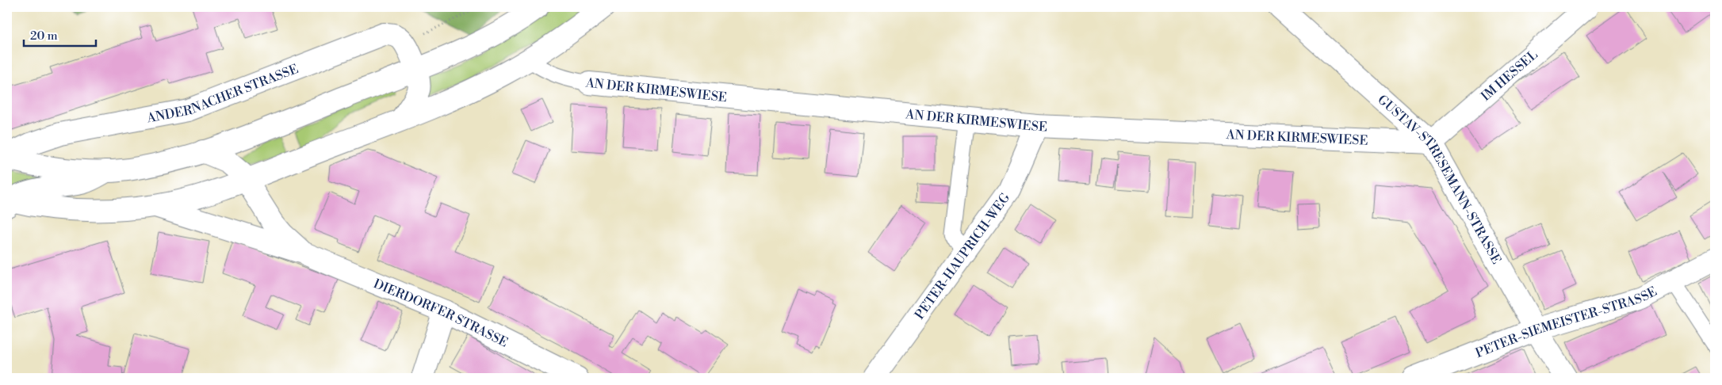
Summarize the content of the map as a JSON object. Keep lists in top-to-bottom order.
{
  "streets": {
    "street": [
      "IM HESSEL",
      "AN DER KIRMESWIESE",
      "ANDERNACHER STRASSE",
      "GUSTAV-STRESEMANN-STRASSE",
      "PETER-HAUPRICH-WEG",
      "DIERDORFER STRASSE",
      "PETER-SIEMEISTER-STRASSE"
    ]
  },
  "crossings": [
    ["IM HESSEL", "AN DER KIRMESWIESE"],
    ["IM HESSEL", "GUSTAV-STRESEMANN-STRASSE"],
    ["AN DER KIRMESWIESE", "GUSTAV-STRESEMANN-STRASSE"],
    ["AN DER KIRMESWIESE", "PETER-HAUPRICH-WEG"],
    ["GUSTAV-STRESEMANN-STRASSE", "PETER-SIEMEISTER-STRASSE"]
  ],
  "scale_bar": "20 m"
}
